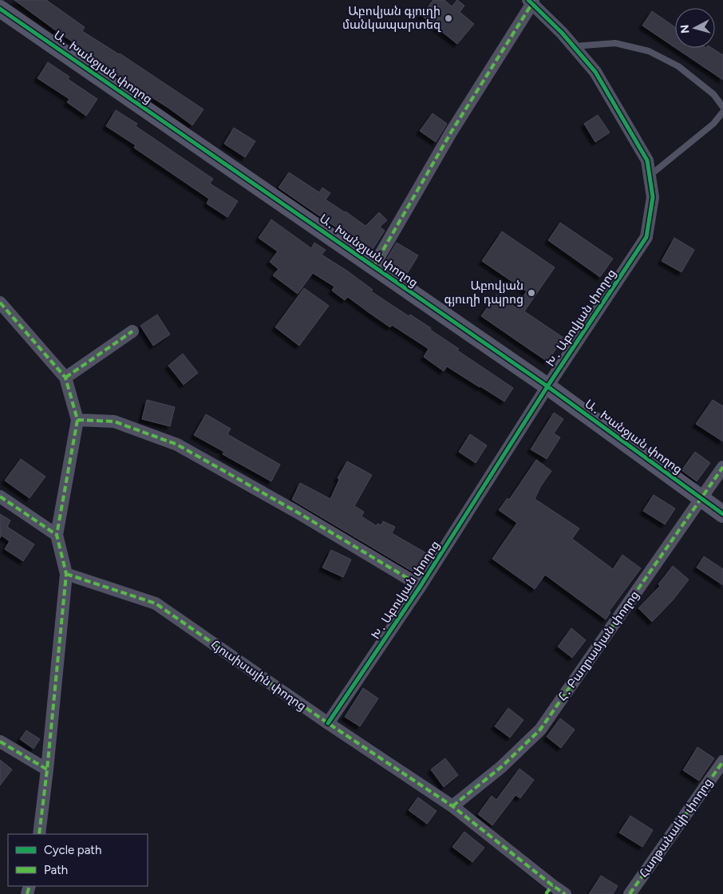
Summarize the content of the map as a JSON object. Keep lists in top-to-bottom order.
{
  "streets": {
    "street": [
      "Ա․ Խանջյան փողոց",
      "Խ․ Աբովյան փողոց",
      "Հ․ Բաղրամյան փողոց",
      "Հյուսիսային փողոց",
      "Հաղթանակի փողոց"
    ]
  },
  "crossings": [
    ["Ա․ Խանջյան փողոց", "Խ․ Աբովյան փողոց"],
    ["Ա․ Խանջյան փողոց", "Հ․ Բաղրամյան փողոց"],
    ["Խ․ Աբովյան փողոց", "Հյուսիսային փողոց"],
    ["Հ․ Բաղրամյան փողոց", "Հյուսիսային փողոց"]
  ],
  "places": ["Աբովյան գյուղի մանկապարտեզ", "Աբովյան գյուղի դպրոց"],
  "legend": ["Cycle path", "Path"],
  "north": "left"
}
